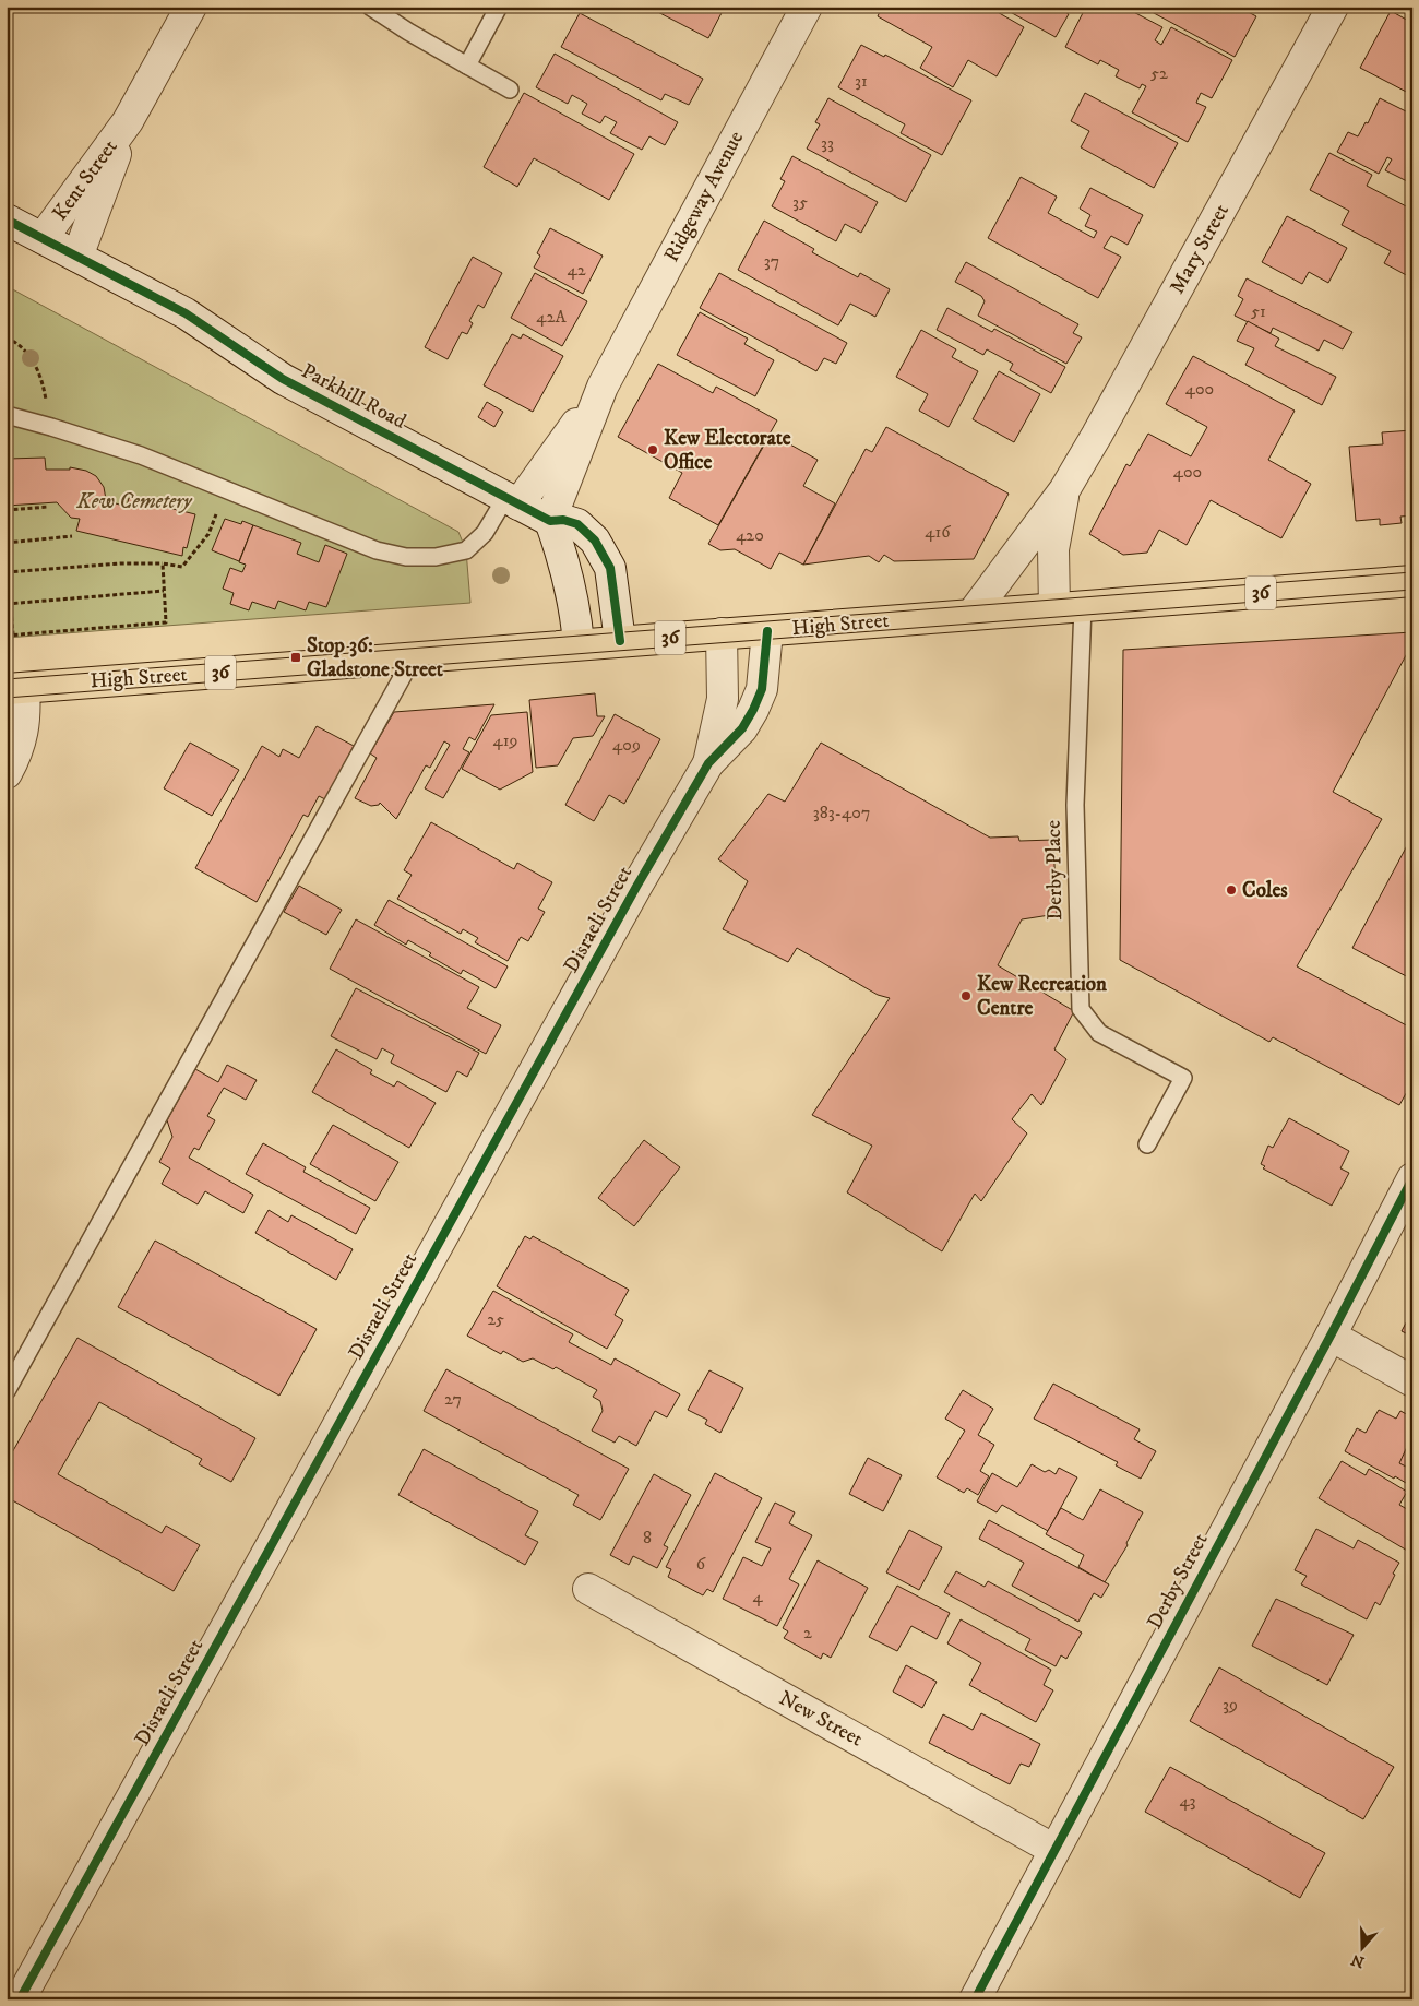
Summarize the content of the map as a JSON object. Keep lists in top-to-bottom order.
{
  "streets": {
    "main road": ["36", "High Street"],
    "street": [
      "Kent Street",
      "Ridgeway Avenue",
      "Mary Street",
      "Parkhill Road",
      "Disraeli Street",
      "Derby Street",
      "New Street"
    ],
    "lane": ["Derby Place"]
  },
  "crossings": [
    ["Kent Street", "Parkhill Road"],
    ["Ridgeway Avenue", "Parkhill Road"],
    ["Mary Street", "High Street"],
    ["Mary Street", "Derby Place"],
    ["Parkhill Road", "High Street"],
    ["High Street", "Derby Place"],
    ["High Street", "Disraeli Street"],
    ["Derby Street", "New Street"]
  ],
  "parks": ["Kew Cemetery"],
  "places": {
    "other": ["Kew Electorate Office", "Coles", "Kew Recreation Centre"],
    "transit": ["Stop 36: Gladstone Street"]
  },
  "house_numbers": [
    "52",
    "31",
    "33",
    "35",
    "37",
    "42",
    "51",
    "42A",
    "400",
    "400",
    "416",
    "420",
    "419",
    "409",
    "383-407",
    "25",
    "27",
    "8",
    "6",
    "4",
    "2",
    "39",
    "43"
  ],
  "north": "bottom"
}
